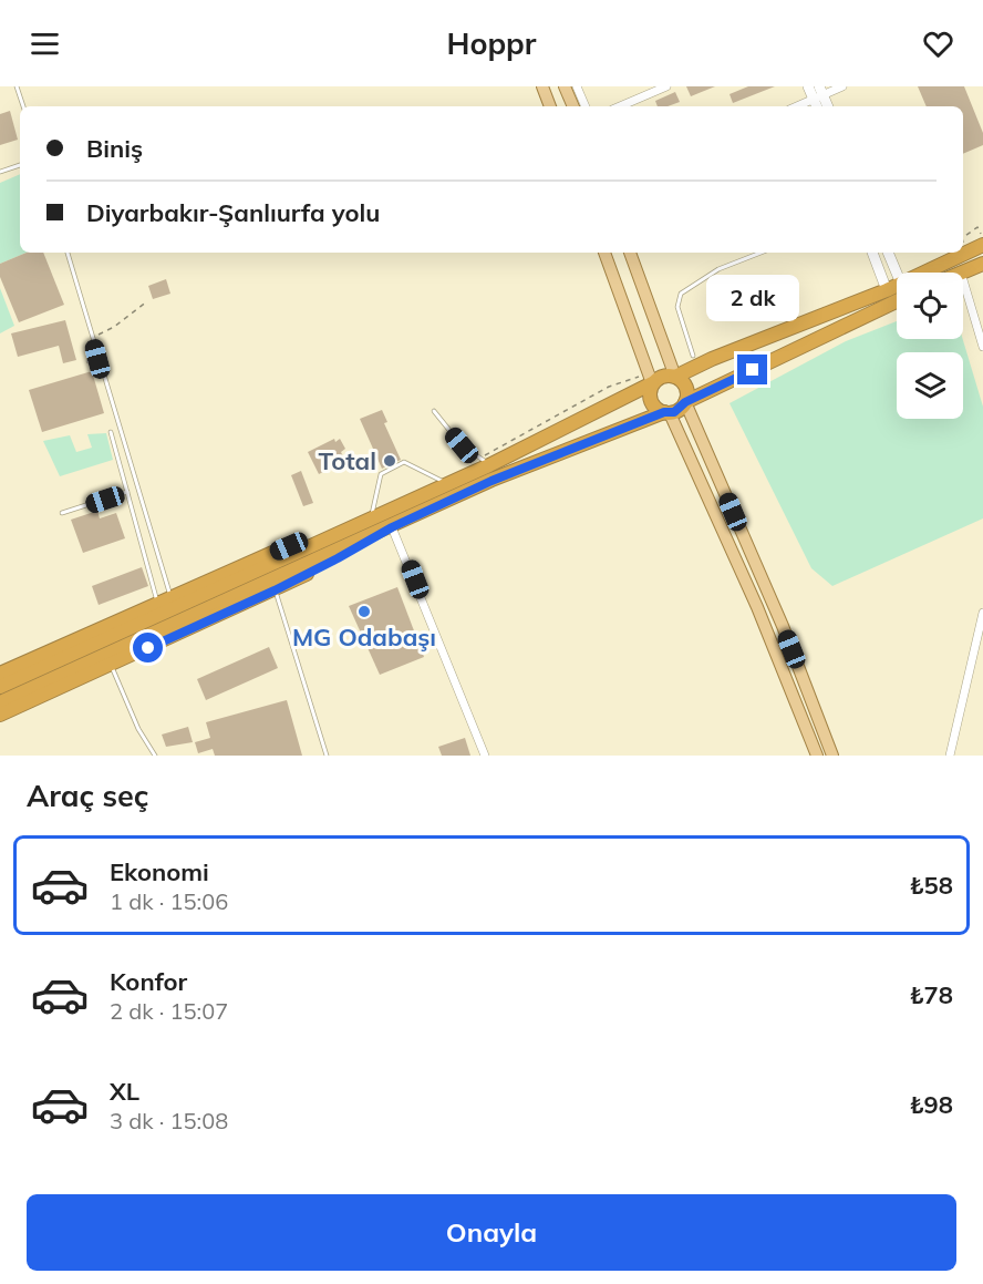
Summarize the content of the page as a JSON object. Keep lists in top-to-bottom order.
{
  "places": ["Total", "MG Odabaşı"],
  "page": {
    "header": "Hoppr",
    "banner": ["Biniş", "Diyarbakır-Şanlıurfa yolu"],
    "bubble": "2 dk",
    "heading": "Araç seç",
    "list": [
      {
        "name": "Ekonomi",
        "note": "1 dk · 15:06",
        "value": "₺58"
      },
      {
        "name": "Konfor",
        "note": "2 dk · 15:07",
        "value": "₺78"
      },
      {
        "name": "XL",
        "note": "3 dk · 15:08",
        "value": "₺98"
      }
    ],
    "buttons": "Onayla"
  }
}
